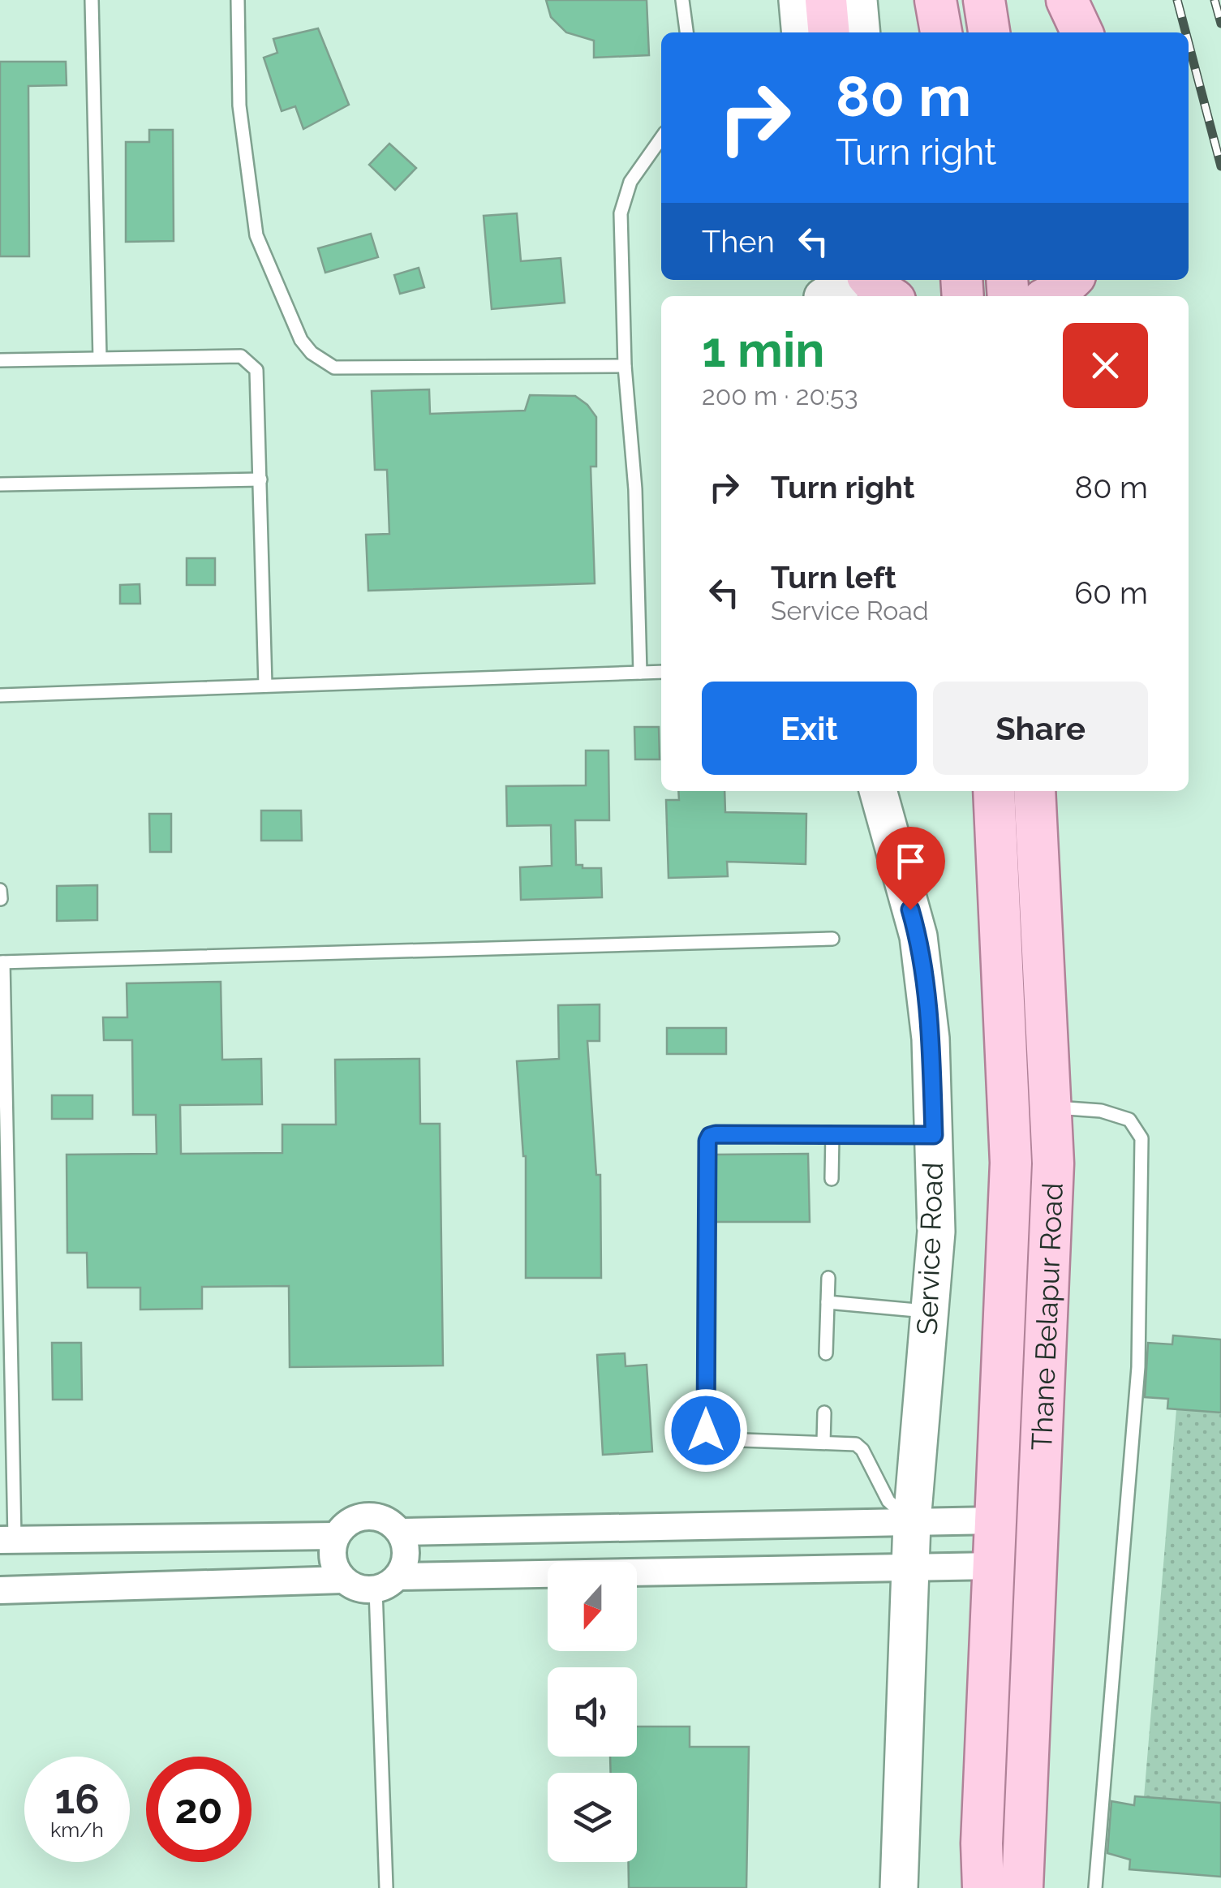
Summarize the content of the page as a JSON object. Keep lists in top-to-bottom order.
{
  "streets": {
    "main road": ["Thane Belapur Road"],
    "street": ["Service Road"]
  },
  "north": "bottom",
  "page": {
    "turn": ["80 m", "Turn right"],
    "then": "Then",
    "heading": ["1 min", "200 m · 20:53"],
    "list": [
      {
        "name": "Turn right",
        "value": "80 m"
      },
      {
        "name": "Turn left",
        "note": "Service Road",
        "value": "60 m"
      }
    ],
    "buttons": ["Exit", "Share"],
    "speed": "16 km/h",
    "limit": "20"
  }
}
